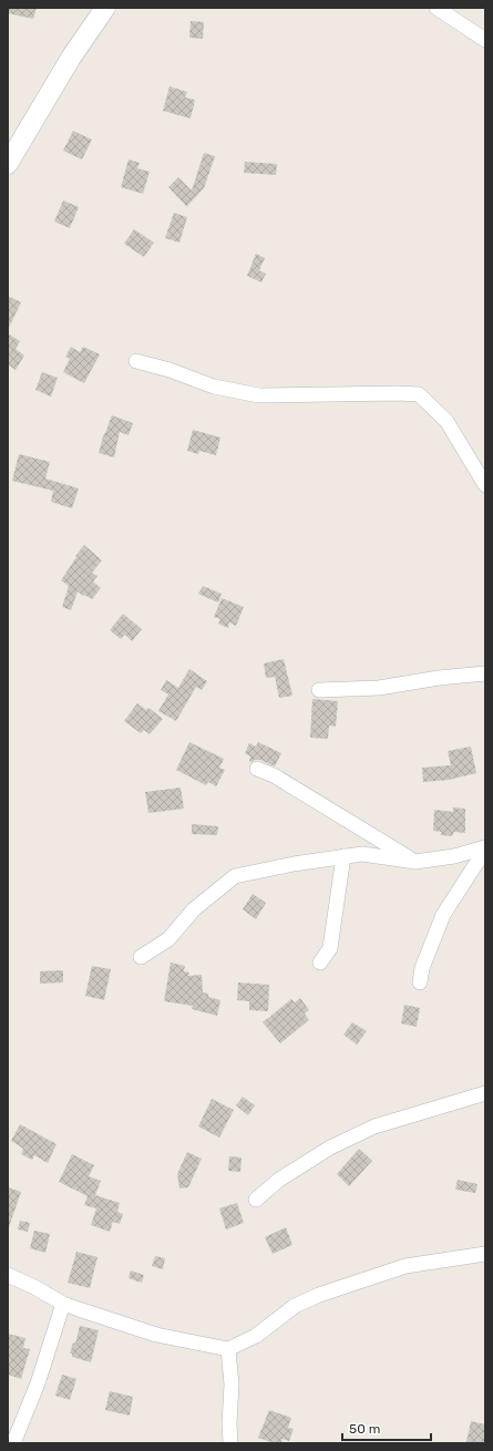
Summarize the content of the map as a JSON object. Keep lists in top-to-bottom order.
{
  "scale_bar": "50 m"
}
